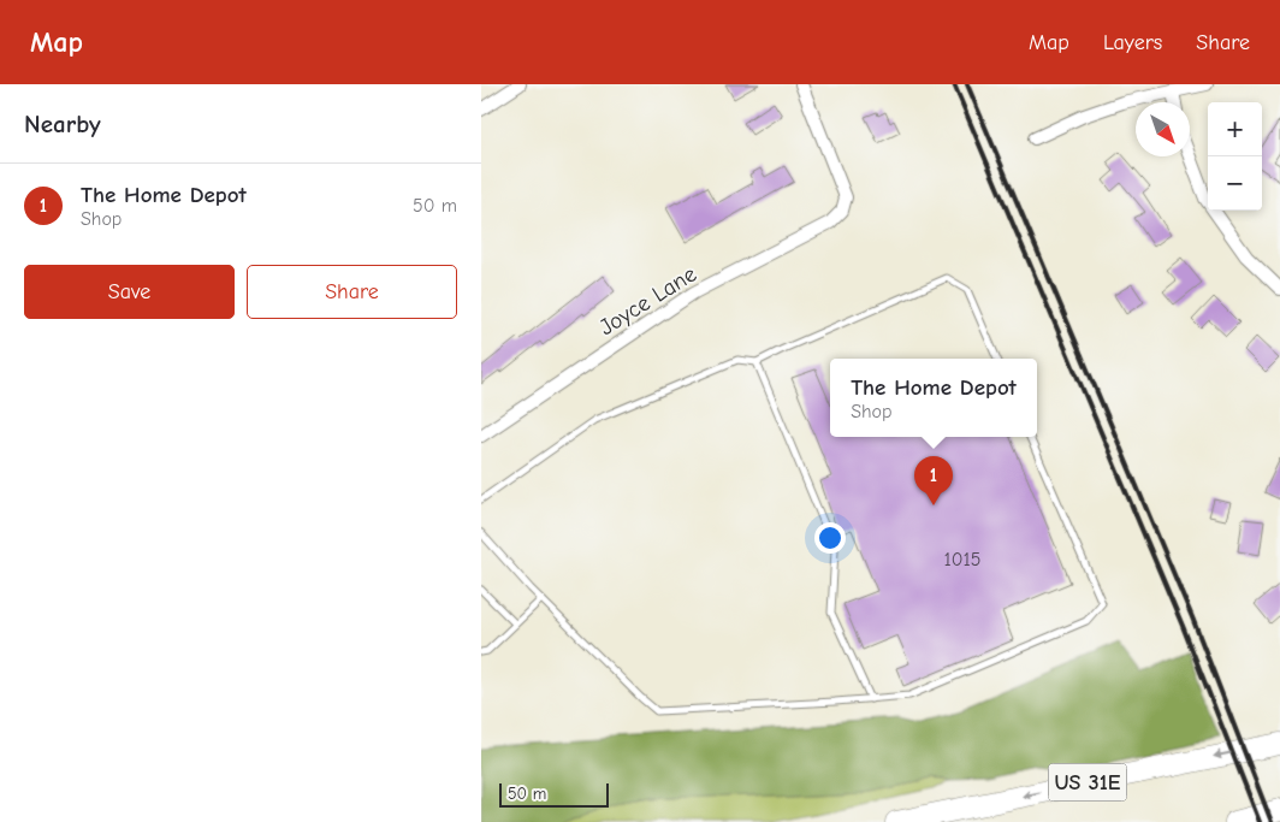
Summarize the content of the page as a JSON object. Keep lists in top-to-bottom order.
{
  "streets": {
    "highway": ["US 31E"],
    "street": ["Joyce Lane"]
  },
  "house_numbers": ["1015"],
  "scale_bar": "50 m",
  "north": "bottom right",
  "page": {
    "header": "Map",
    "nav": ["Map", "Layers", "Share"],
    "heading": "Nearby",
    "map_buttons": ["+", "−"],
    "list": [
      {
        "mark": "1",
        "name": "The Home Depot",
        "note": "Shop",
        "value": "50 m"
      }
    ],
    "buttons": ["Save", "Share"],
    "popup": ["The Home Depot", "Shop"],
    "pins": "1",
    "scale": "50 m"
  }
}
